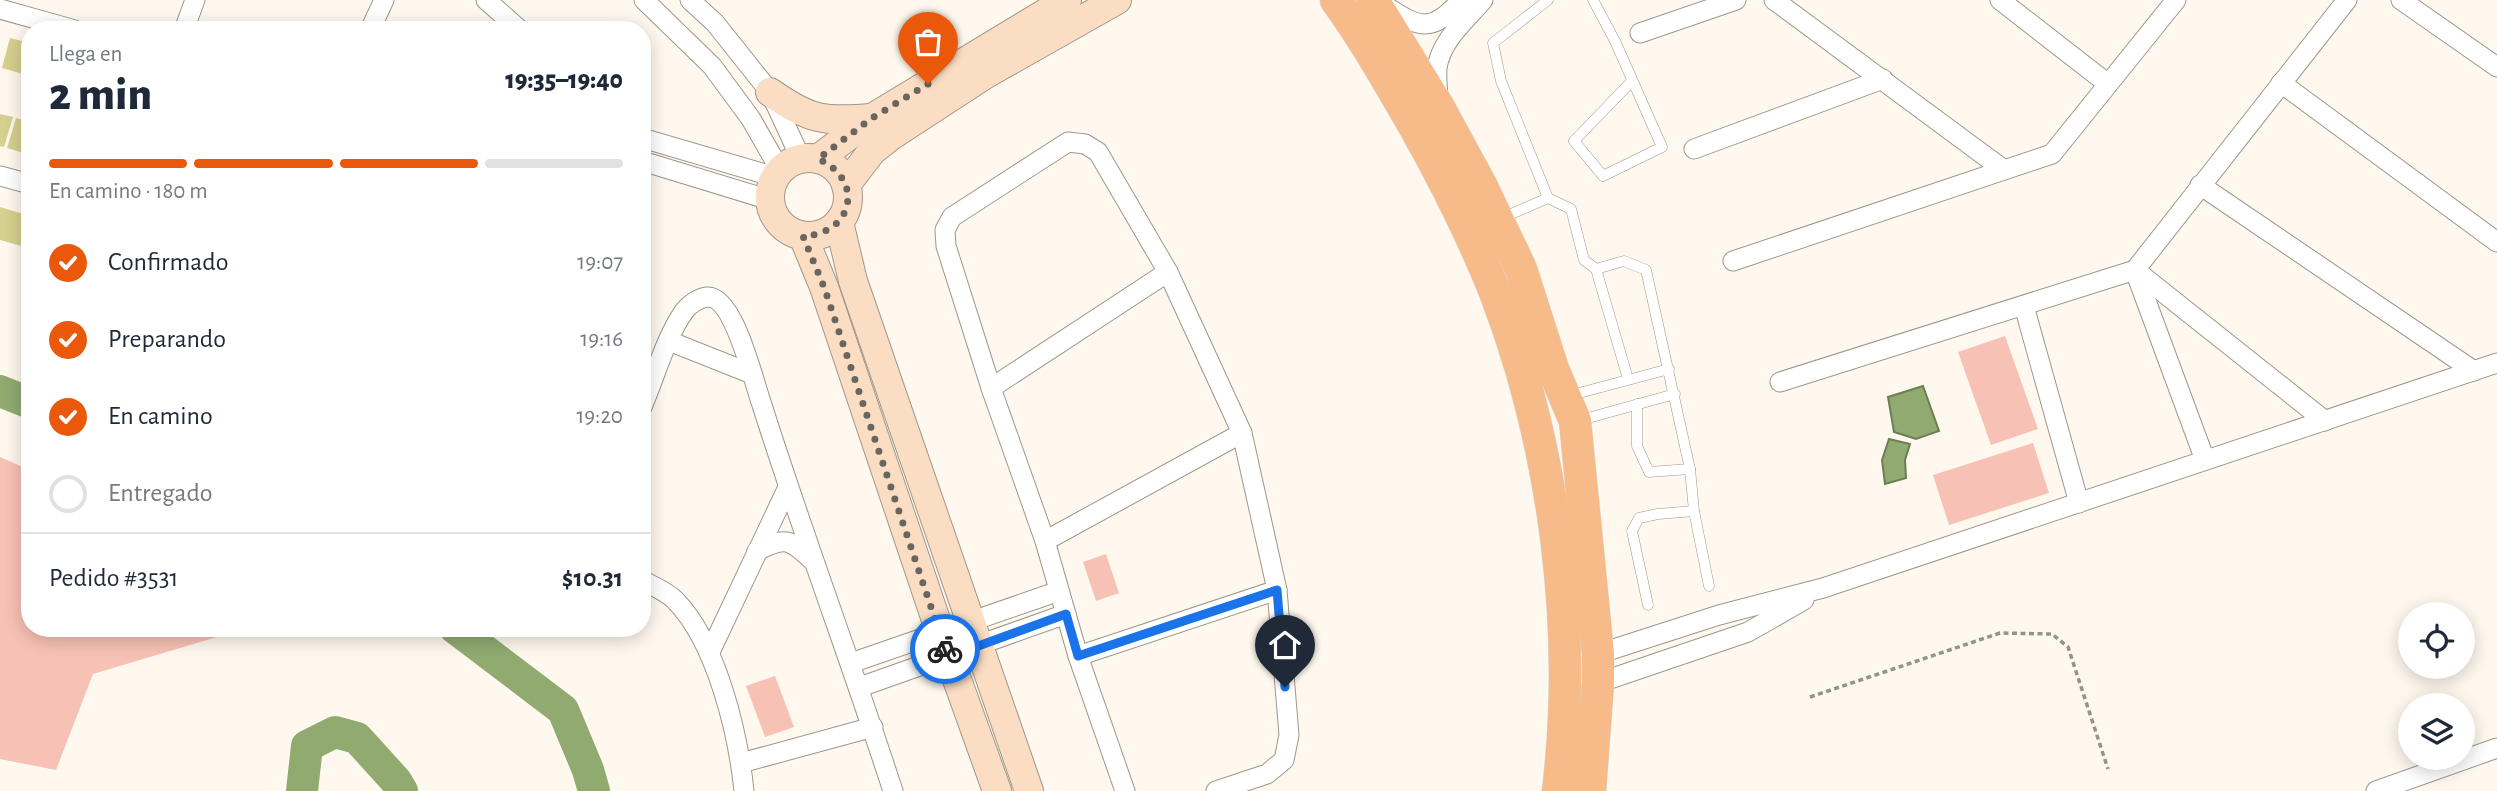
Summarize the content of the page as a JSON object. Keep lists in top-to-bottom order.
{
  "page": {
    "heading": ["2 min", "Llega en", "19:35–19:40"],
    "panel": ["Pedido #3531", "$10.31"],
    "bar": "En camino · 180 m",
    "list": [
      ["Confirmado", "19:07"],
      ["Preparando", "19:16"],
      ["En camino", "19:20"],
      "Entregado"
    ]
  }
}
